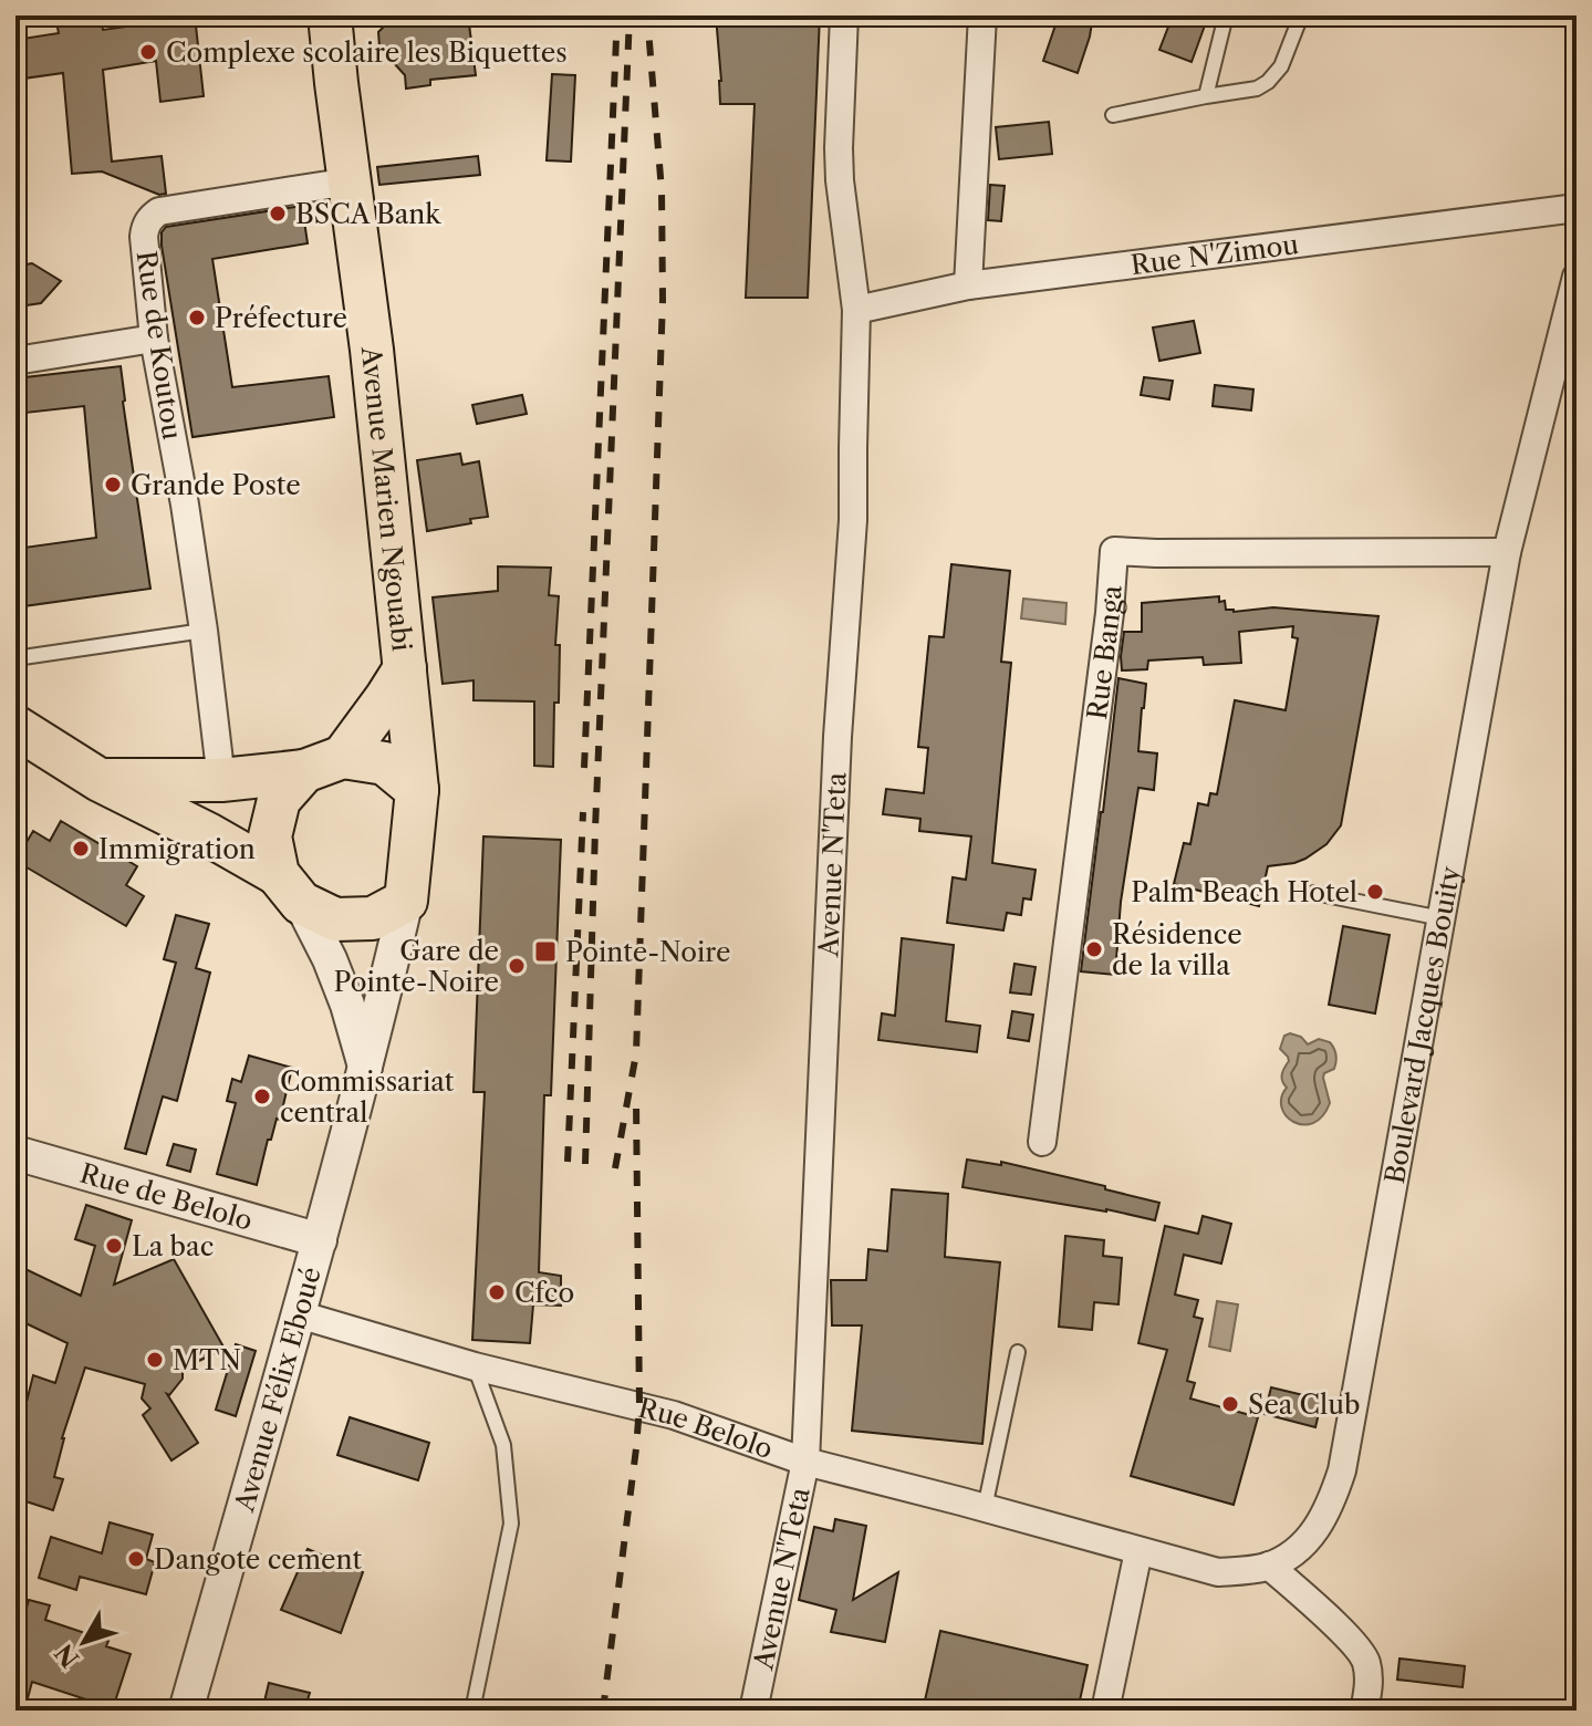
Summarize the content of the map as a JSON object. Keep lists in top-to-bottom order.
{
  "streets": {
    "main road": ["Avenue Marien Ngouabi"],
    "street": [
      "Rue N'Zimou",
      "Rue de Koutou",
      "Rue Banga",
      "Avenue N'Teta",
      "Boulevard Jacques Bouity",
      "Rue de Belolo",
      "Avenue Félix Eboué",
      "Rue Belolo"
    ]
  },
  "crossings": [
    ["Rue N'Zimou", "Avenue N'Teta"],
    ["Rue de Koutou", "Avenue Marien Ngouabi"],
    ["Avenue Marien Ngouabi", "Avenue Félix Eboué"],
    ["Rue Banga", "Boulevard Jacques Bouity"],
    ["Avenue N'Teta", "Rue Belolo"],
    ["Boulevard Jacques Bouity", "Rue Belolo"],
    ["Rue de Belolo", "Avenue Félix Eboué"],
    ["Avenue Félix Eboué", "Rue Belolo"]
  ],
  "places": {
    "other": [
      "Complexe scolaire les Biquettes",
      "BSCA Bank",
      "Préfecture",
      "Grande Poste",
      "Immigration",
      "Palm Beach Hotel",
      "Résidence de la villa",
      "Gare de Pointe-Noire",
      "Commissariat central",
      "La bac",
      "Cfco",
      "MTN",
      "Sea Club",
      "Dangote cement"
    ],
    "transit": ["Pointe-Noire"]
  },
  "north": "bottom left"
}
